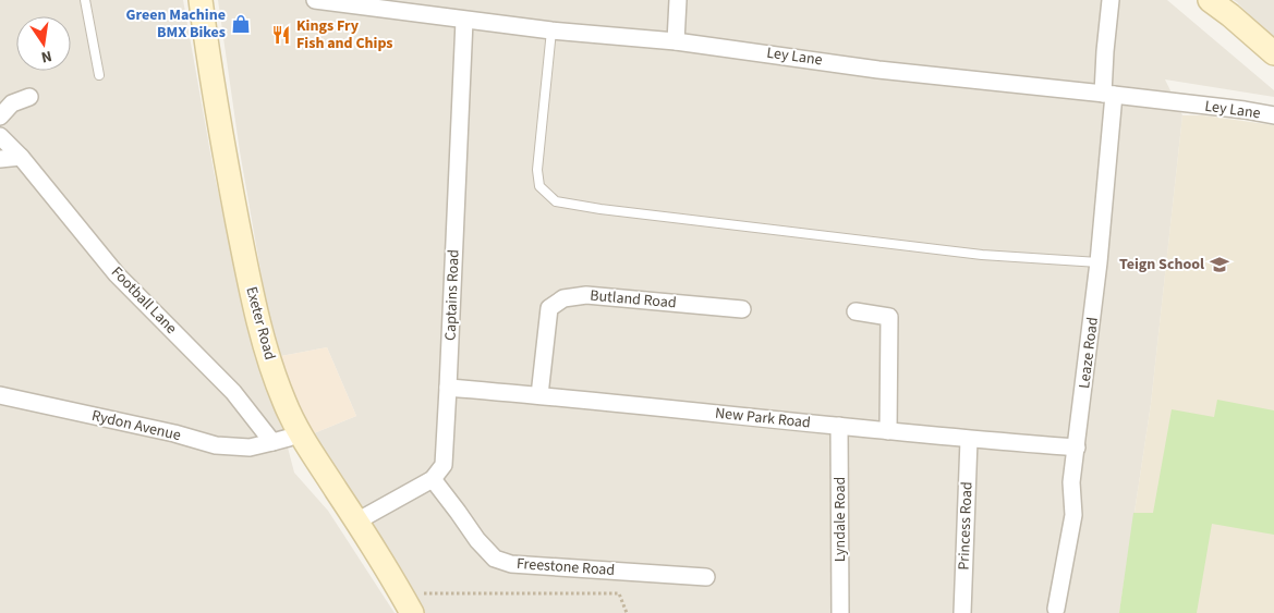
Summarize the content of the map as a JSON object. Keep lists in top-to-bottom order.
{
  "streets": {
    "main road": ["Exeter Road"],
    "street": [
      "Ley Lane",
      "Captains Road",
      "Butland Road",
      "Football Lane",
      "Leaze Road",
      "New Park Road",
      "Rydon Avenue",
      "Lyndale Road",
      "Princess Road",
      "Freestone Road"
    ]
  },
  "crossings": [
    ["Ley Lane", "Captains Road"],
    ["Ley Lane", "Leaze Road"],
    ["Captains Road", "New Park Road"],
    ["Captains Road", "Freestone Road"],
    ["Butland Road", "New Park Road"],
    ["Football Lane", "Rydon Avenue"],
    ["Leaze Road", "New Park Road"],
    ["New Park Road", "Lyndale Road"],
    ["New Park Road", "Princess Road"]
  ],
  "places": {
    "shop": ["Green Machine BMX Bikes"],
    "restaurant": ["Kings Fry Fish and Chips"],
    "school or university": ["Teign School"]
  },
  "north": "bottom"
}
